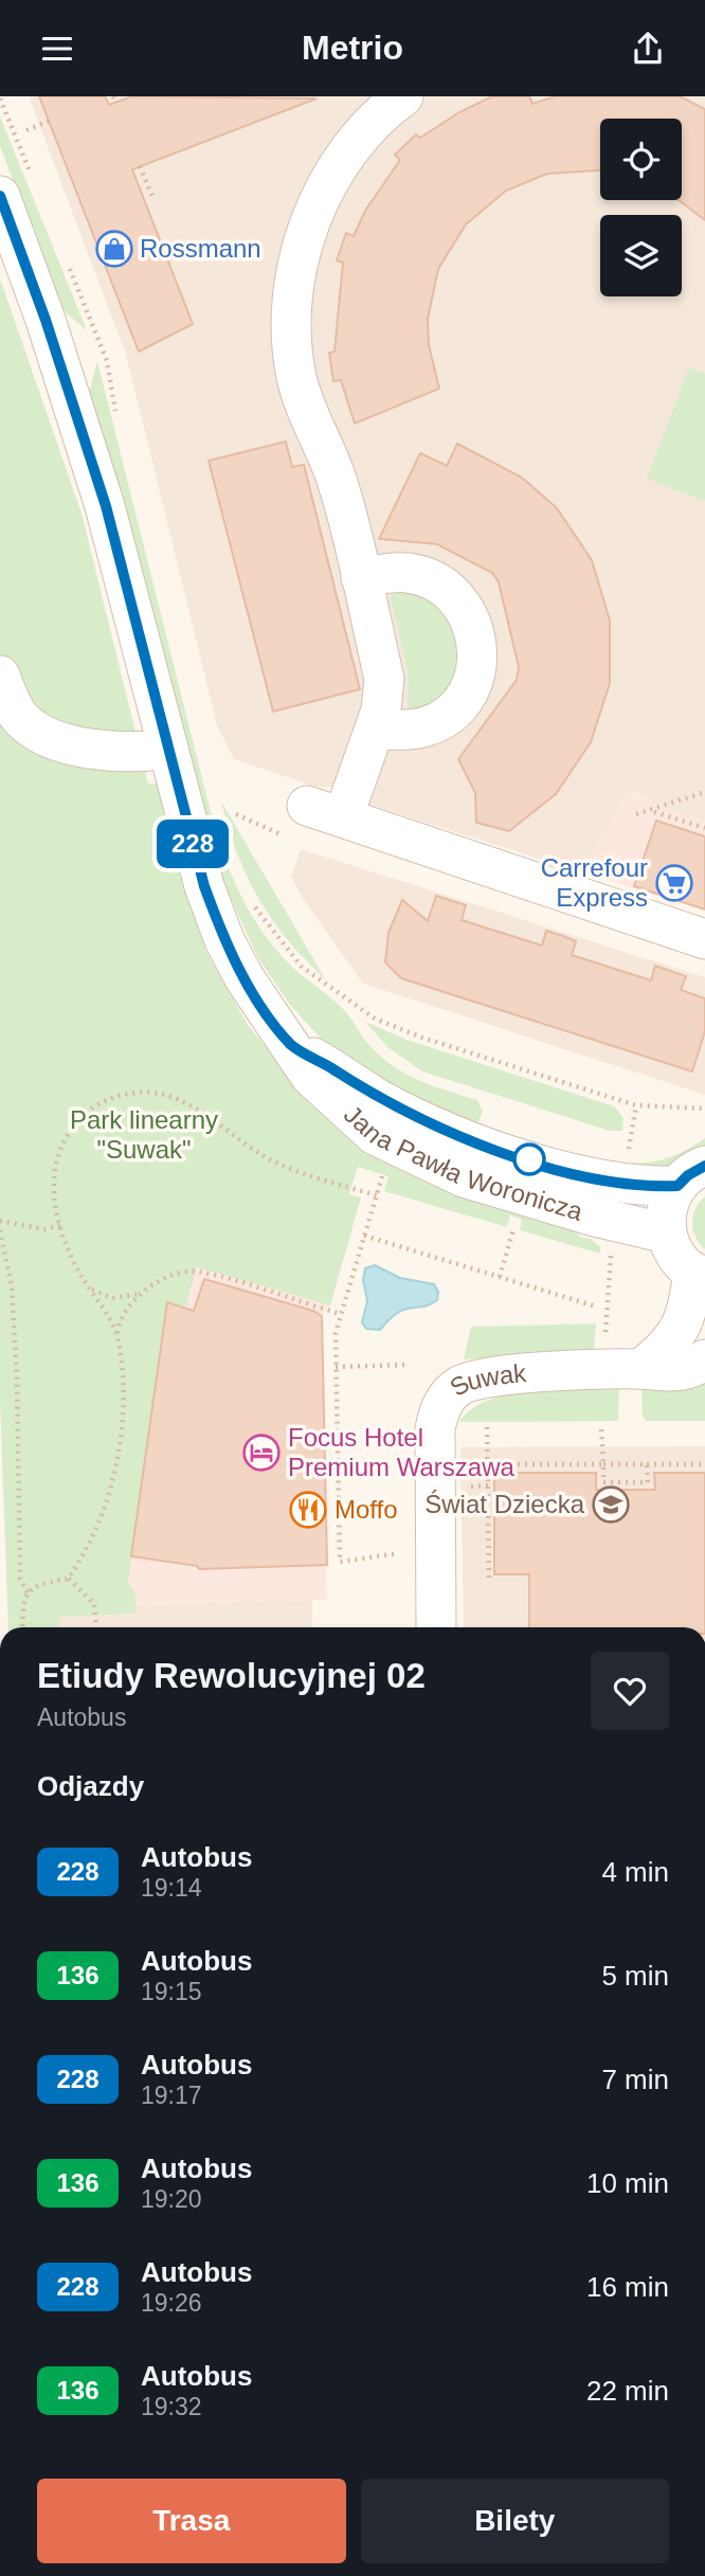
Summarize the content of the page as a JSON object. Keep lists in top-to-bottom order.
{
  "streets": {
    "street": ["Jana Pawła Woronicza", "Suwak"]
  },
  "parks": ["Park linearny \"Suwak\""],
  "places": {
    "shop": ["Rossmann"],
    "supermarket": ["Carrefour Express"],
    "hotel": ["Focus Hotel Premium Warszawa"],
    "school or university": ["Świat Dziecka"],
    "restaurant": ["Moffo"]
  },
  "lines": ["bus line 228"],
  "page": {
    "header": "Metrio",
    "on_map": "228",
    "heading": [
      ["Etiudy Rewolucyjnej 02", "Autobus"],
      "Odjazdy"
    ],
    "list": [
      {
        "mark": "228",
        "name": "Autobus",
        "note": "19:14",
        "value": "4 min"
      },
      {
        "mark": "136",
        "name": "Autobus",
        "note": "19:15",
        "value": "5 min"
      },
      {
        "mark": "228",
        "name": "Autobus",
        "note": "19:17",
        "value": "7 min"
      },
      {
        "mark": "136",
        "name": "Autobus",
        "note": "19:20",
        "value": "10 min"
      },
      {
        "mark": "228",
        "name": "Autobus",
        "note": "19:26",
        "value": "16 min"
      },
      {
        "mark": "136",
        "name": "Autobus",
        "note": "19:32",
        "value": "22 min"
      }
    ],
    "buttons": ["Trasa", "Bilety"]
  }
}
